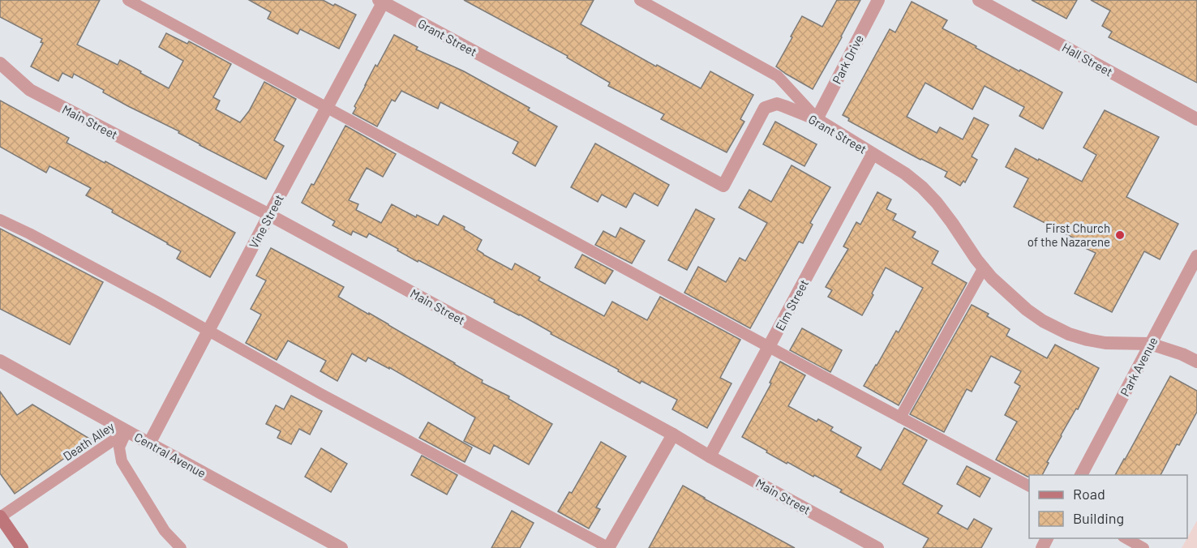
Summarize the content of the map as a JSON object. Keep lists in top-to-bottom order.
{
  "streets": {
    "street": [
      "Grant Street",
      "Park Drive",
      "Hall Street",
      "Main Street",
      "Vine Street",
      "Elm Street",
      "Park Avenue",
      "Central Avenue"
    ],
    "lane": ["Death Alley"]
  },
  "crossings": [
    ["Grant Street", "Park Drive"],
    ["Grant Street", "Vine Street"],
    ["Grant Street", "Elm Street"],
    ["Grant Street", "Park Avenue"],
    ["Main Street", "Vine Street"],
    ["Main Street", "Elm Street"],
    ["Vine Street", "Central Avenue"],
    ["Death Alley", "Central Avenue"]
  ],
  "places": ["First Church of the Nazarene"],
  "legend": ["Road", "Building"]
}
